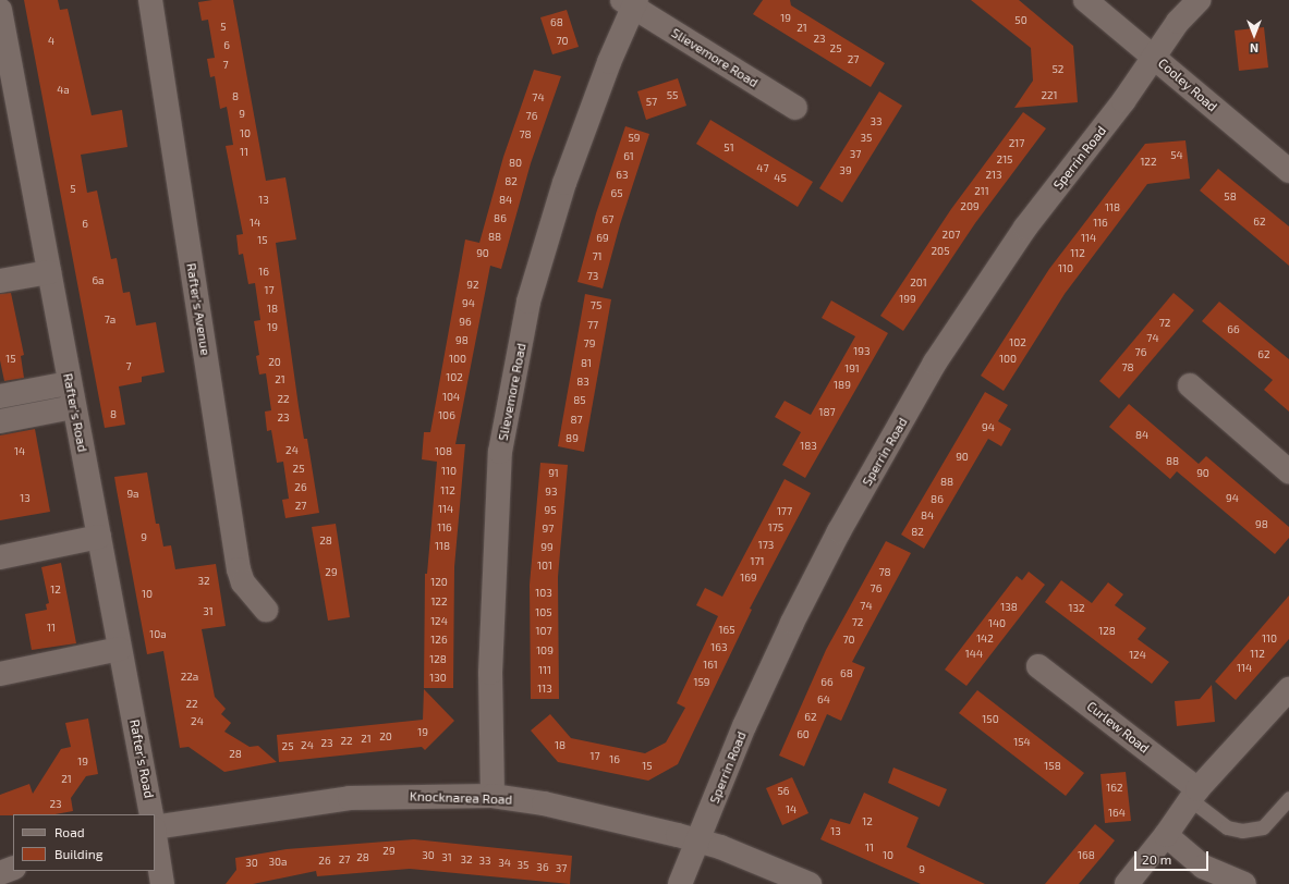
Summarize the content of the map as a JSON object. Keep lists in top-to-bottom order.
{
  "streets": {
    "street": [
      "Slievemore Road",
      "Cooley Road",
      "Sperrin Road",
      "Rafter's Avenue",
      "Rafter's Road",
      "Curlew Road",
      "Knocknarea Road"
    ]
  },
  "crossings": [
    ["Slievemore Road", "Knocknarea Road"],
    ["Cooley Road", "Sperrin Road"],
    ["Sperrin Road", "Knocknarea Road"]
  ],
  "house_numbers": [
    "19",
    "50",
    "68",
    "5",
    "21",
    "23",
    "4",
    "70",
    "6",
    "25",
    "27",
    "7",
    "52",
    "4a",
    "55",
    "221",
    "8",
    "74",
    "57",
    "9",
    "76",
    "33",
    "10",
    "78",
    "59",
    "35",
    "217",
    "51",
    "11",
    "37",
    "54",
    "61",
    "215",
    "122",
    "80",
    "47",
    "39",
    "63",
    "213",
    "45",
    "82",
    "5",
    "211",
    "65",
    "58",
    "13",
    "84",
    "209",
    "118",
    "86",
    "67",
    "62",
    "14",
    "116",
    "6",
    "207",
    "88",
    "69",
    "114",
    "15",
    "205",
    "90",
    "112",
    "71",
    "110",
    "16",
    "73",
    "6a",
    "201",
    "92",
    "17",
    "199",
    "94",
    "75",
    "18",
    "7a",
    "96",
    "72",
    "77",
    "19",
    "66",
    "74",
    "98",
    "102",
    "79",
    "193",
    "76",
    "62",
    "15",
    "100",
    "100",
    "20",
    "81",
    "7",
    "78",
    "191",
    "102",
    "21",
    "83",
    "189",
    "104",
    "22",
    "85",
    "187",
    "8",
    "106",
    "23",
    "87",
    "94",
    "84",
    "89",
    "183",
    "24",
    "14",
    "108",
    "90",
    "88",
    "25",
    "110",
    "91",
    "90",
    "88",
    "26",
    "112",
    "93",
    "9a",
    "13",
    "94",
    "86",
    "27",
    "114",
    "95",
    "177",
    "84",
    "98",
    "116",
    "175",
    "97",
    "82",
    "9",
    "28",
    "173",
    "118",
    "99",
    "171",
    "101",
    "29",
    "78",
    "169",
    "32",
    "120",
    "76",
    "12",
    "103",
    "10",
    "122",
    "74",
    "138",
    "132",
    "31",
    "105",
    "124",
    "72",
    "140",
    "11",
    "165",
    "107",
    "128",
    "10a",
    "142",
    "110",
    "126",
    "70",
    "163",
    "109",
    "144",
    "112",
    "124",
    "128",
    "161",
    "114",
    "111",
    "68",
    "22a",
    "130",
    "159",
    "66",
    "113",
    "64",
    "22",
    "62",
    "150",
    "24",
    "19",
    "60",
    "20",
    "21",
    "22",
    "154",
    "23",
    "24",
    "18",
    "25",
    "28",
    "17",
    "16",
    "19",
    "15",
    "158",
    "21",
    "162",
    "56",
    "23",
    "14",
    "164",
    "12",
    "13",
    "11",
    "29",
    "30",
    "10",
    "168",
    "28",
    "31",
    "27",
    "32",
    "26",
    "33",
    "30a",
    "30",
    "34",
    "35",
    "36",
    "37",
    "9"
  ],
  "legend": ["Road", "Building"],
  "scale_bar": "20 m",
  "north": "bottom"
}
